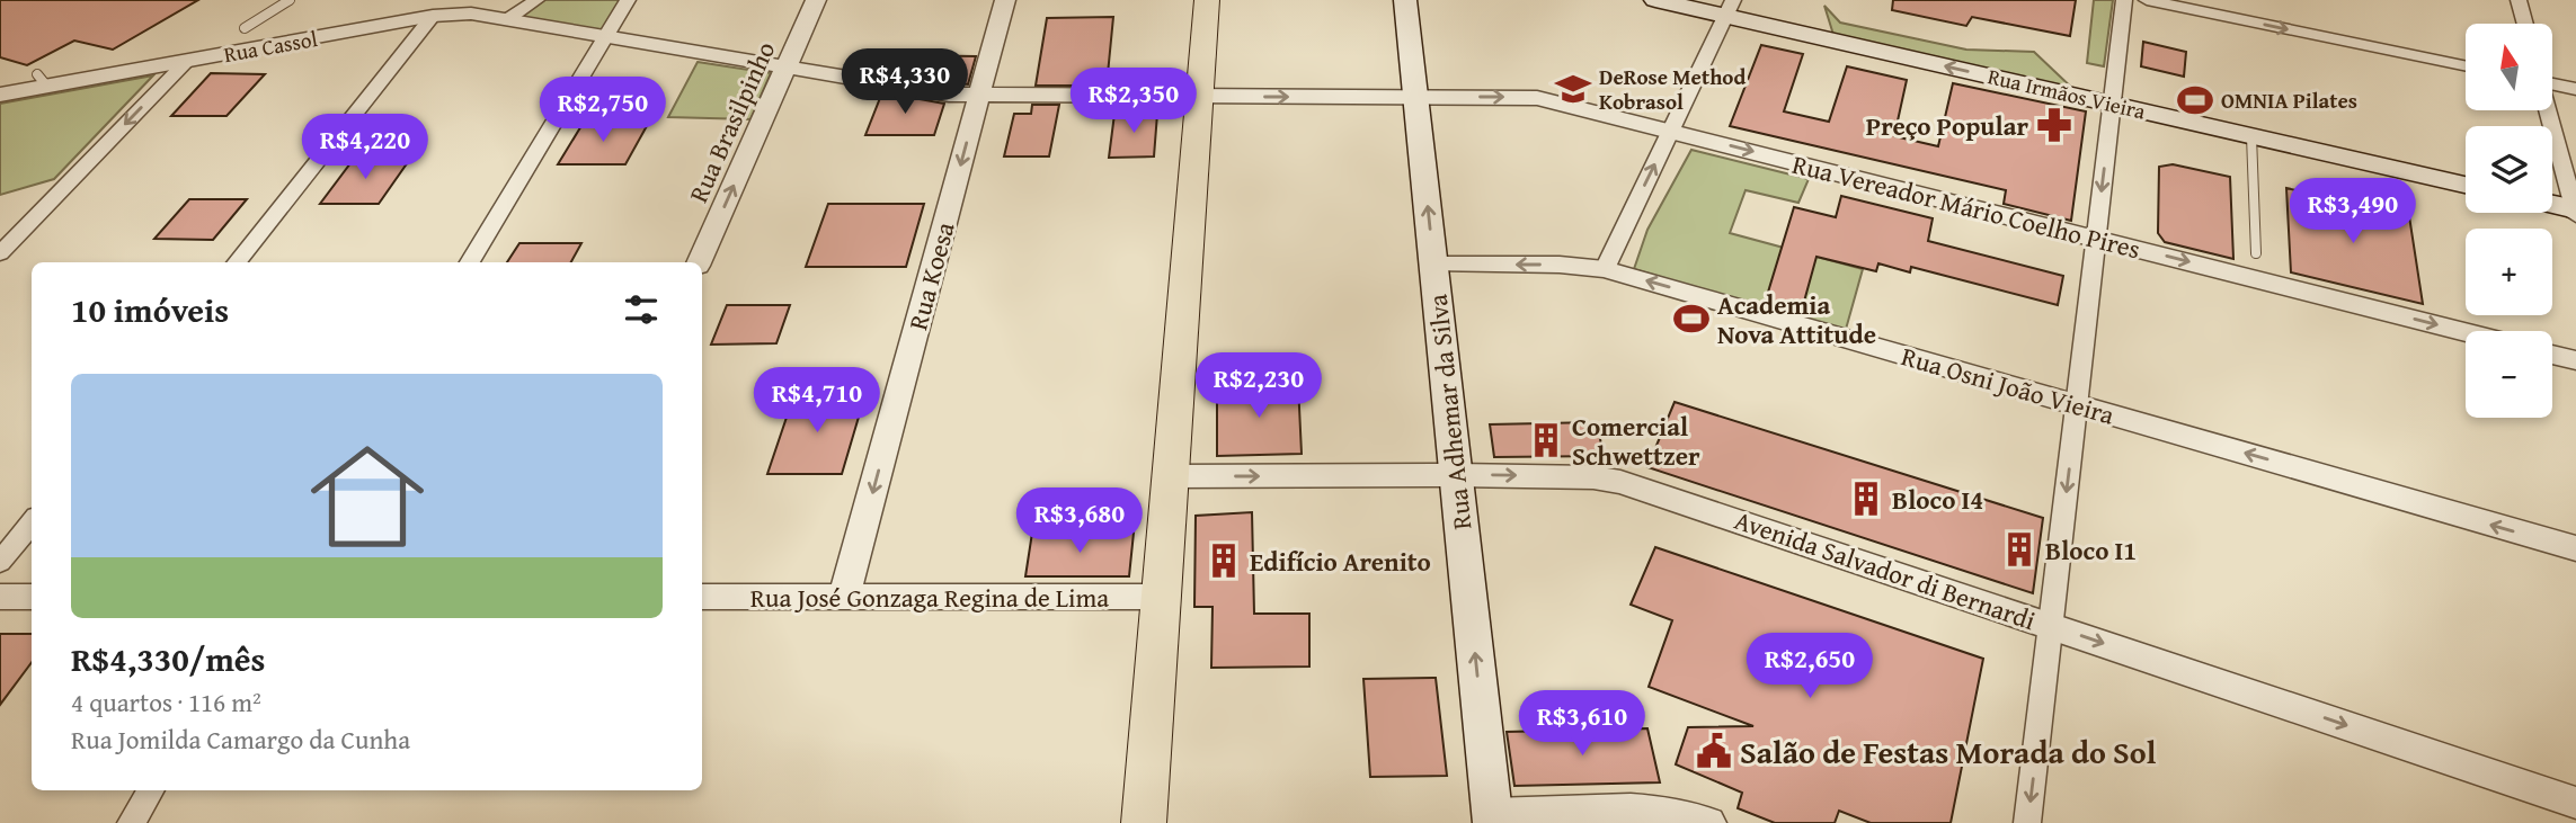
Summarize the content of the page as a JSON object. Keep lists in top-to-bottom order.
{
  "streets": {
    "main road": ["Rua Irmãos Vieira", "Rua Adhemar da Silva"],
    "street": [
      "Rua Cassol",
      "Rua Brasilpinho",
      "Rua Vereador Mário Coelho Pires",
      "Rua Koesa",
      "Rua Osni João Vieira",
      "Avenida Salvador di Bernardi",
      "Rua José Gonzaga Regina de Lima"
    ]
  },
  "crossings": [
    ["Rua Cassol", "Rua Brasilpinho"],
    ["Rua Cassol", "Rua Vereador Mário Coelho Pires"],
    ["Rua Cassol", "Rua Koesa"],
    ["Rua Vereador Mário Coelho Pires", "Rua Koesa"],
    ["Rua Vereador Mário Coelho Pires", "Rua Adhemar da Silva"],
    ["Rua Koesa", "Rua José Gonzaga Regina de Lima"],
    ["Rua Osni João Vieira", "Rua Adhemar da Silva"],
    ["Rua Adhemar da Silva", "Avenida Salvador di Bernardi"]
  ],
  "one_way": [
    "Rua Irmãos Vieira",
    "Rua Vereador Mário Coelho Pires",
    "Rua Koesa",
    "Rua Osni João Vieira",
    "Avenida Salvador di Bernardi"
  ],
  "places": {
    "school or university": ["DeRose Method Kobrasol"],
    "sports": ["OMNIA Pilates", "Academia Nova Attitude"],
    "pharmacy": ["Preço Popular"],
    "building": [
      "Comercial Schwettzer",
      "Bloco I4",
      "Bloco I1",
      "Edifício Arenito"
    ],
    "public building": ["Salão de Festas Morada do Sol"]
  },
  "north": "top",
  "page": {
    "map_buttons": ["+", "−"],
    "price": [
      "R$4,330",
      "R$2,350",
      "R$2,750",
      "R$4,220",
      "R$3,490",
      "R$2,230",
      "R$4,710",
      "R$3,680",
      "R$2,650",
      "R$3,610"
    ],
    "heading": "10 imóveis",
    "list": [
      {
        "name": "R$4,330/mês",
        "note": "4 quartos · 116 m² · Rua Jomilda Camargo da Cunha"
      }
    ]
  }
}
